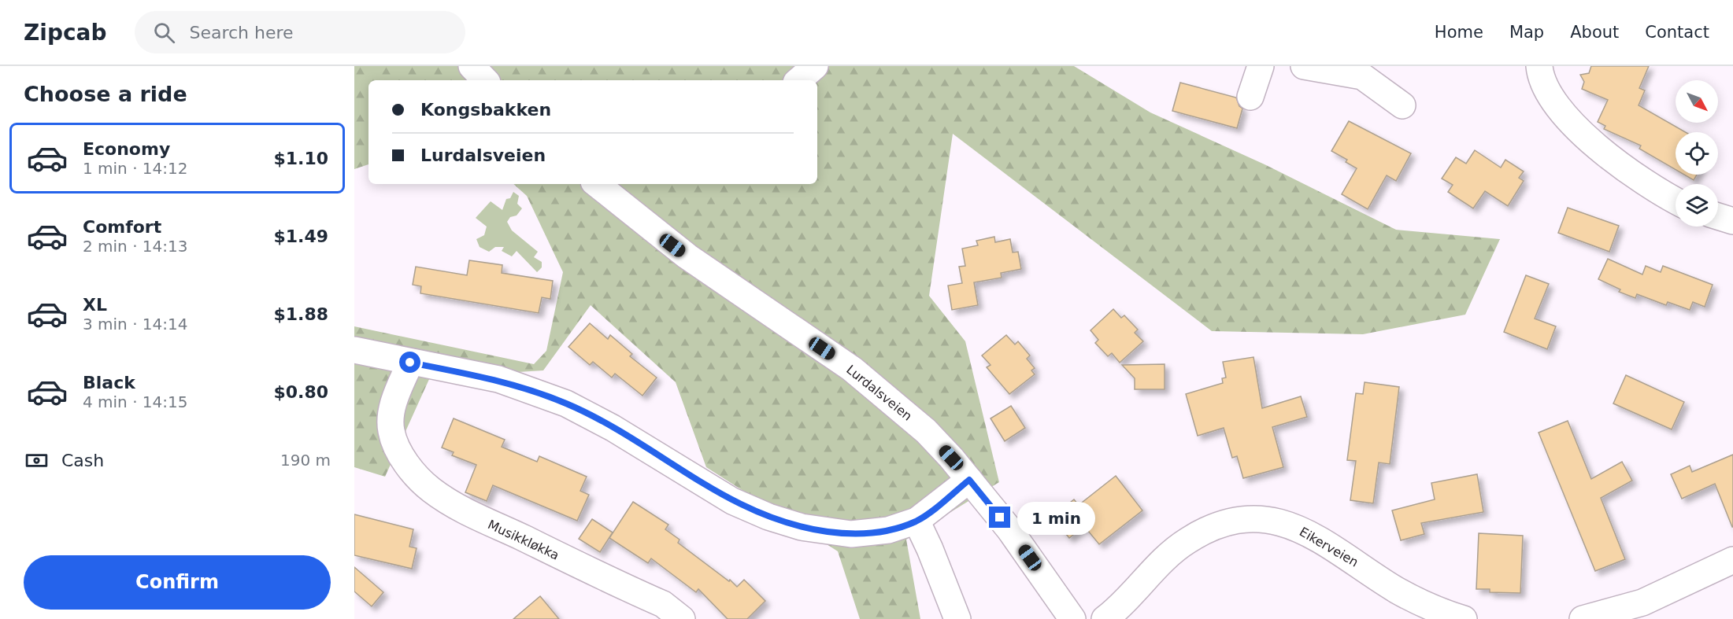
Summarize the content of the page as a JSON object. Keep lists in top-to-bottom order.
{
  "streets": {
    "street": ["Lurdalsveien", "Musikkløkka", "Eikerveien"]
  },
  "north": "bottom right",
  "page": {
    "header": "Zipcab",
    "search": "Search here",
    "nav": [
      "Home",
      "Map",
      "About",
      "Contact"
    ],
    "heading": "Choose a ride",
    "banner": ["Kongsbakken", "Lurdalsveien"],
    "list": [
      {
        "name": "Economy",
        "note": "1 min · 14:12",
        "value": "$1.10"
      },
      {
        "name": "Comfort",
        "note": "2 min · 14:13",
        "value": "$1.49"
      },
      {
        "name": "XL",
        "note": "3 min · 14:14",
        "value": "$1.88"
      },
      {
        "name": "Black",
        "note": "4 min · 14:15",
        "value": "$0.80"
      }
    ],
    "pay": ["Cash", "190 m"],
    "bubble": "1 min",
    "buttons": "Confirm"
  }
}
